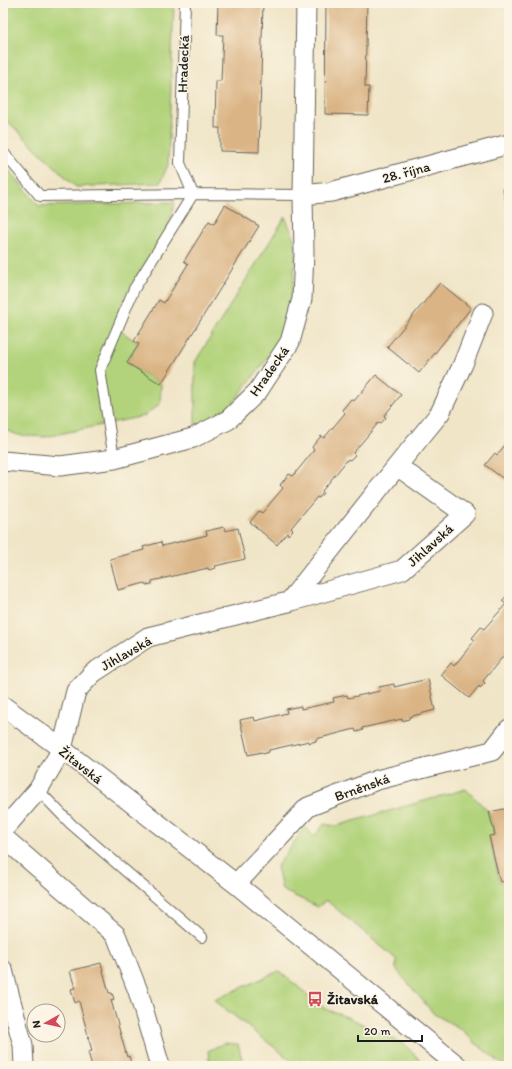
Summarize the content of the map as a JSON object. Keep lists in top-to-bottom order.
{
  "streets": {
    "street": [
      "Hradecká",
      "28. října",
      "Jihlavská",
      "Žitavská",
      "Brněnská"
    ]
  },
  "crossings": [
    ["Hradecká", "28. října"],
    ["Jihlavská", "Žitavská"],
    ["Žitavská", "Brněnská"]
  ],
  "places": {
    "bus stop": ["Žitavská"]
  },
  "scale_bar": "20 m",
  "north": "left"
}
